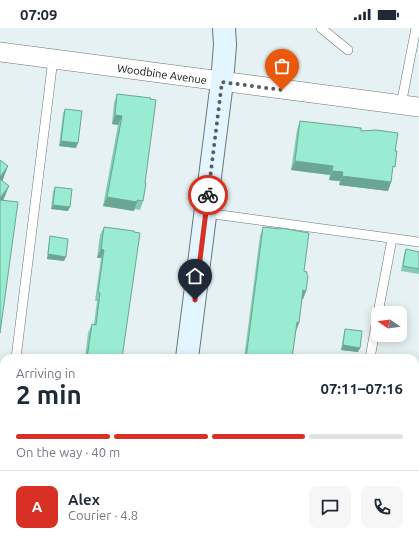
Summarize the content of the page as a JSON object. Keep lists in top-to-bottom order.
{
  "streets": {
    "street": ["Woodbine Avenue"]
  },
  "north": "left",
  "page": {
    "status": "07:09",
    "heading": ["2 min", "Arriving in", "07:11–07:16"],
    "panel": ["Alex", "Courier · 4.8"],
    "bar": "On the way · 40 m",
    "round": "A"
  }
}
